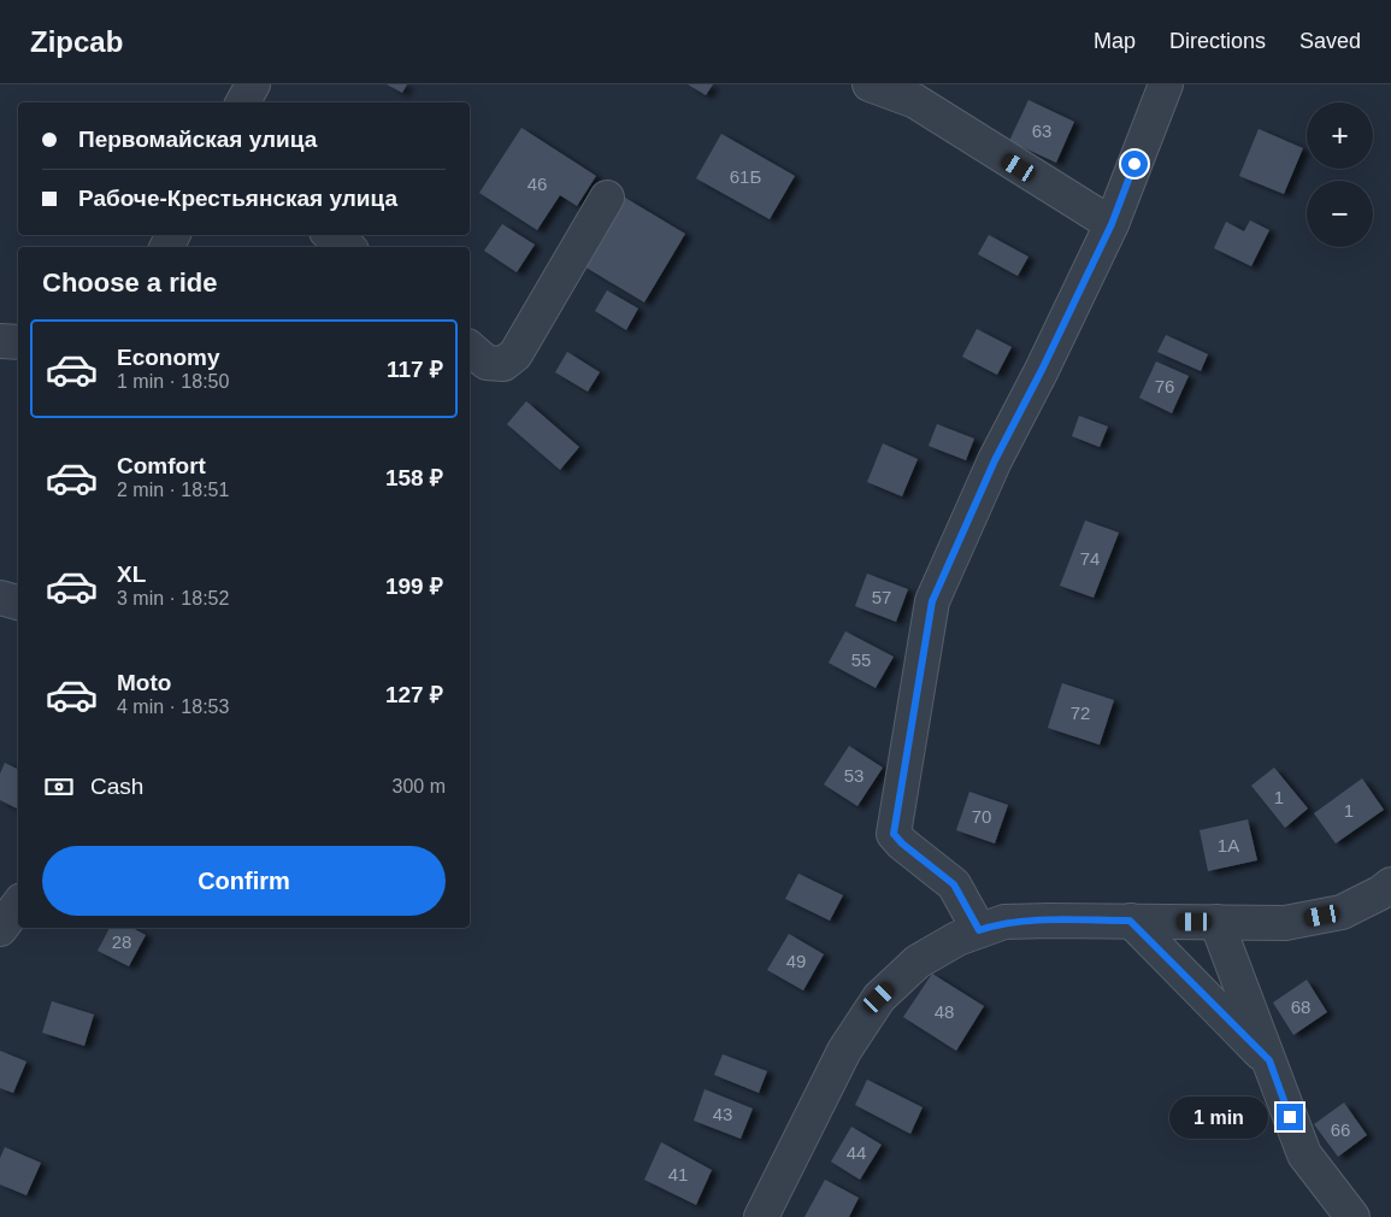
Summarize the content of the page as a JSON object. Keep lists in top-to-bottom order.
{
  "house_numbers": [
    "63",
    "61Б",
    "46",
    "76",
    "74",
    "57",
    "55",
    "72",
    "53",
    "1",
    "1",
    "70",
    "1А",
    "28",
    "49",
    "68",
    "48",
    "43",
    "66",
    "44",
    "41"
  ],
  "page": {
    "header": "Zipcab",
    "nav": ["Map", "Directions", "Saved"],
    "map_buttons": ["+", "−"],
    "banner": ["Первомайская улица", "Рабоче-Крестьянская улица"],
    "heading": "Choose a ride",
    "list": [
      {
        "name": "Economy",
        "note": "1 min · 18:50",
        "value": "117 ₽"
      },
      {
        "name": "Comfort",
        "note": "2 min · 18:51",
        "value": "158 ₽"
      },
      {
        "name": "XL",
        "note": "3 min · 18:52",
        "value": "199 ₽"
      },
      {
        "name": "Moto",
        "note": "4 min · 18:53",
        "value": "127 ₽"
      }
    ],
    "pay": ["Cash", "300 m"],
    "buttons": "Confirm",
    "bubble": "1 min"
  }
}
